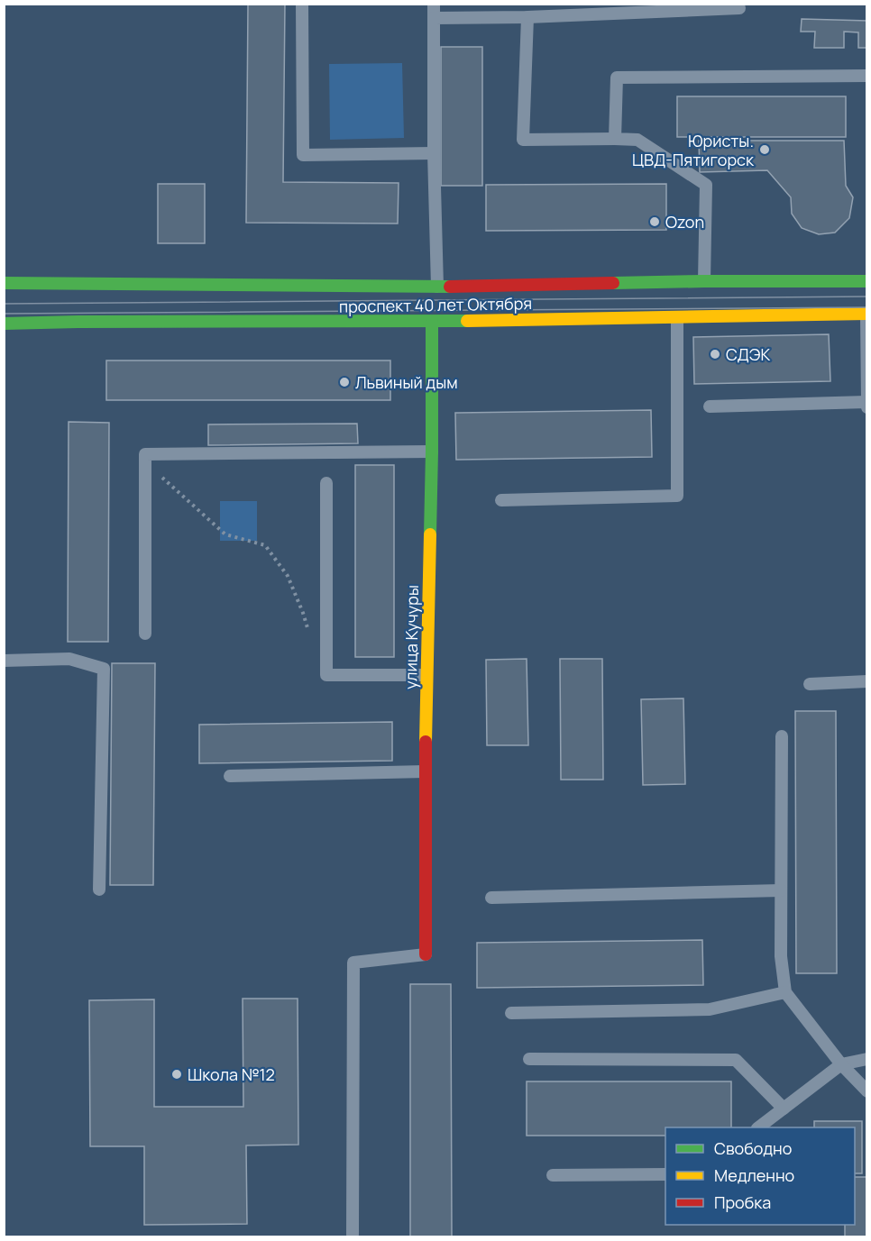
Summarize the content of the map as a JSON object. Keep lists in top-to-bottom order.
{
  "streets": {
    "street": ["проспект 40 лет Октября", "улица Кучуры"]
  },
  "crossings": [
    ["проспект 40 лет Октября", "улица Кучуры"]
  ],
  "places": [
    "Юристы. ЦВД-Пятигорск",
    "Ozon",
    "СДЭК",
    "Львиный дым",
    "Школа №12"
  ],
  "legend": ["Свободно", "Медленно", "Пробка"]
}
